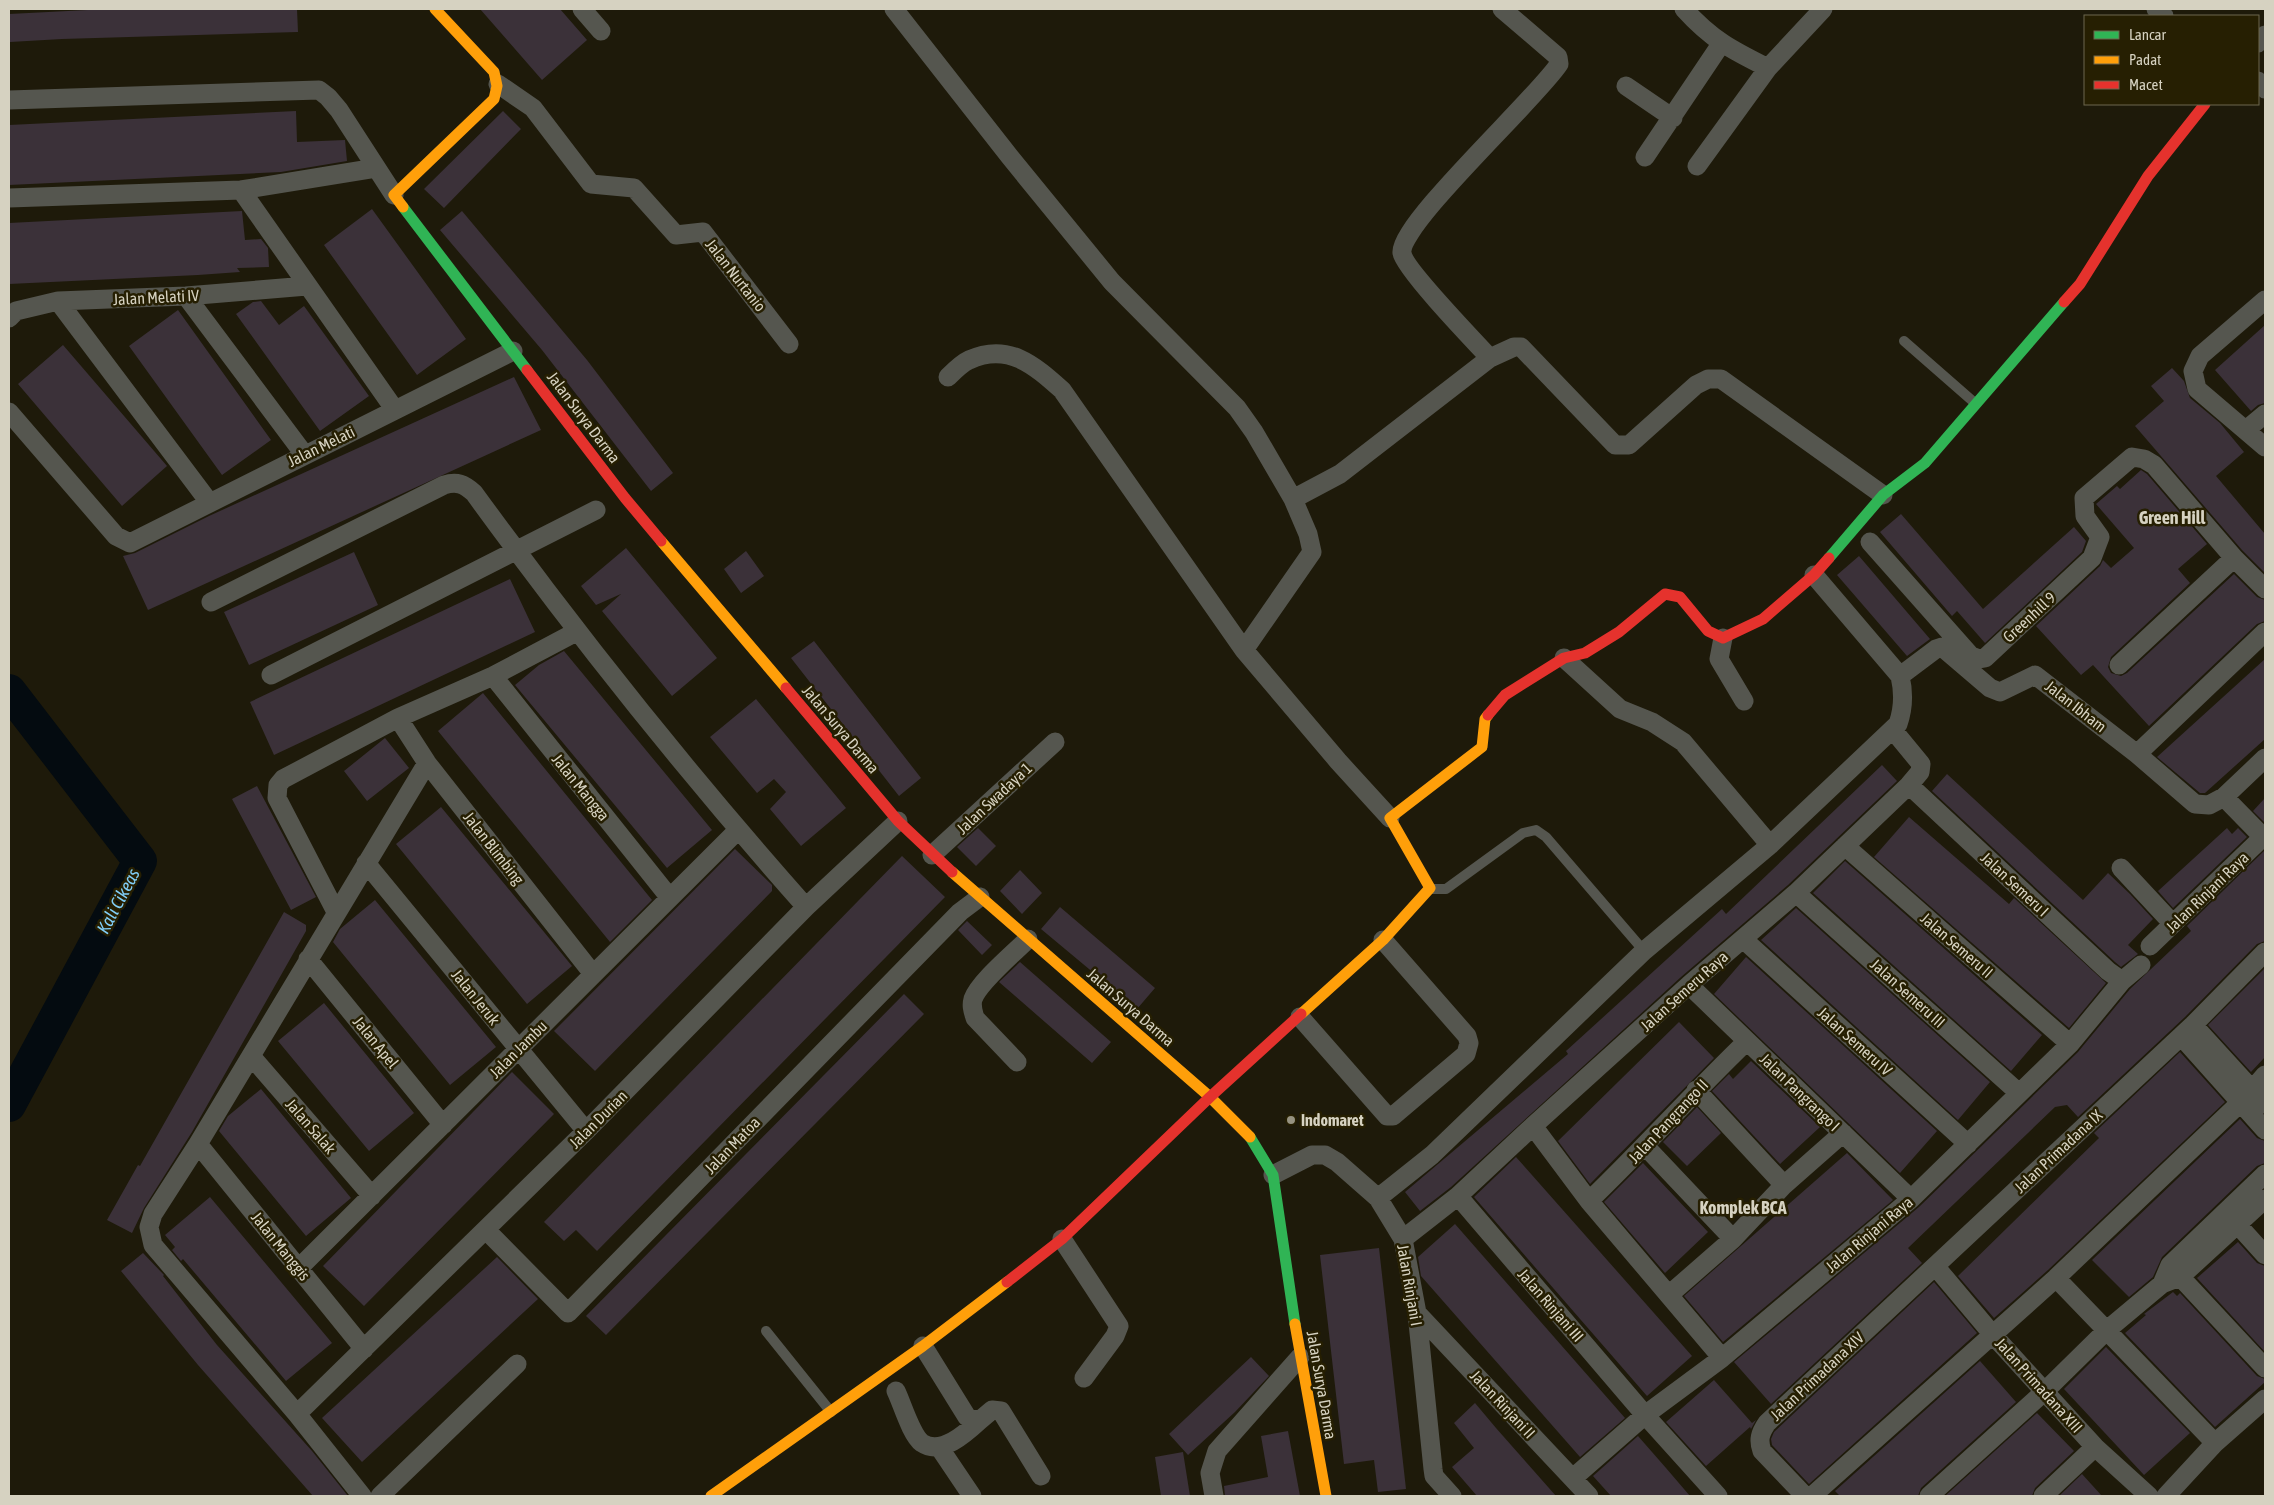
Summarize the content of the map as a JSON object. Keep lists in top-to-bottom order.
{
  "streets": {
    "street": [
      "Jalan Nurtanio",
      "Jalan Melati IV",
      "Jalan Surya Darma",
      "Jalan Melati",
      "Greenhill 9",
      "Jalan Ibham",
      "Jalan Mangga",
      "Jalan Swadaya 1",
      "Jalan Blimbing",
      "Jalan Semeru I",
      "Jalan Rinjani Raya",
      "Jalan Semeru II",
      "Jalan Semeru Raya",
      "Jalan Semeru III",
      "Jalan Jeruk",
      "Jalan Semeru IV",
      "Jalan Apel",
      "Jalan Jambu",
      "Jalan Pangrango I",
      "Jalan Durian",
      "Jalan Pangrango II",
      "Jalan Salak",
      "Jalan Matoa",
      "Jalan Primadana IX",
      "Jalan Manggis",
      "Jalan Rinjani I",
      "Jalan Rinjani III",
      "Jalan Primadana XIV",
      "Jalan Primadana XIII",
      "Jalan Rinjani II"
    ]
  },
  "crossings": [
    ["Jalan Surya Darma", "Jalan Melati"],
    ["Jalan Surya Darma", "Jalan Swadaya 1"],
    ["Jalan Surya Darma", "Jalan Durian"],
    ["Jalan Surya Darma", "Jalan Matoa"],
    ["Jalan Surya Darma", "Jalan Rinjani I"],
    ["Jalan Mangga", "Jalan Jambu"],
    ["Jalan Blimbing", "Jalan Jambu"],
    ["Jalan Semeru I", "Jalan Rinjani Raya"],
    ["Jalan Semeru I", "Jalan Semeru Raya"],
    ["Jalan Rinjani Raya", "Jalan Semeru II"],
    ["Jalan Rinjani Raya", "Jalan Semeru III"],
    ["Jalan Rinjani Raya", "Jalan Semeru IV"],
    ["Jalan Rinjani Raya", "Jalan Pangrango I"],
    ["Jalan Rinjani Raya", "Jalan Rinjani III"],
    ["Jalan Rinjani Raya", "Jalan Rinjani II"],
    ["Jalan Semeru II", "Jalan Semeru Raya"],
    ["Jalan Semeru Raya", "Jalan Semeru III"],
    ["Jalan Semeru Raya", "Jalan Semeru IV"],
    ["Jalan Semeru Raya", "Jalan Pangrango I"],
    ["Jalan Semeru Raya", "Jalan Rinjani I"],
    ["Jalan Semeru Raya", "Jalan Rinjani III"],
    ["Jalan Jeruk", "Jalan Jambu"],
    ["Jalan Jeruk", "Jalan Durian"],
    ["Jalan Apel", "Jalan Jambu"],
    ["Jalan Jambu", "Jalan Salak"],
    ["Jalan Jambu", "Jalan Manggis"],
    ["Jalan Pangrango I", "Jalan Pangrango II"],
    ["Jalan Durian", "Jalan Matoa"],
    ["Jalan Durian", "Jalan Manggis"],
    ["Jalan Primadana IX", "Jalan Primadana XIV"],
    ["Jalan Primadana IX", "Jalan Primadana XIII"],
    ["Jalan Rinjani I", "Jalan Rinjani II"],
    ["Jalan Primadana XIV", "Jalan Primadana XIII"]
  ],
  "districts": ["Green Hill", "Komplek BCA"],
  "water": ["Kali Cikeas"],
  "places": ["Indomaret"],
  "legend": ["Lancar", "Padat", "Macet"]
}
